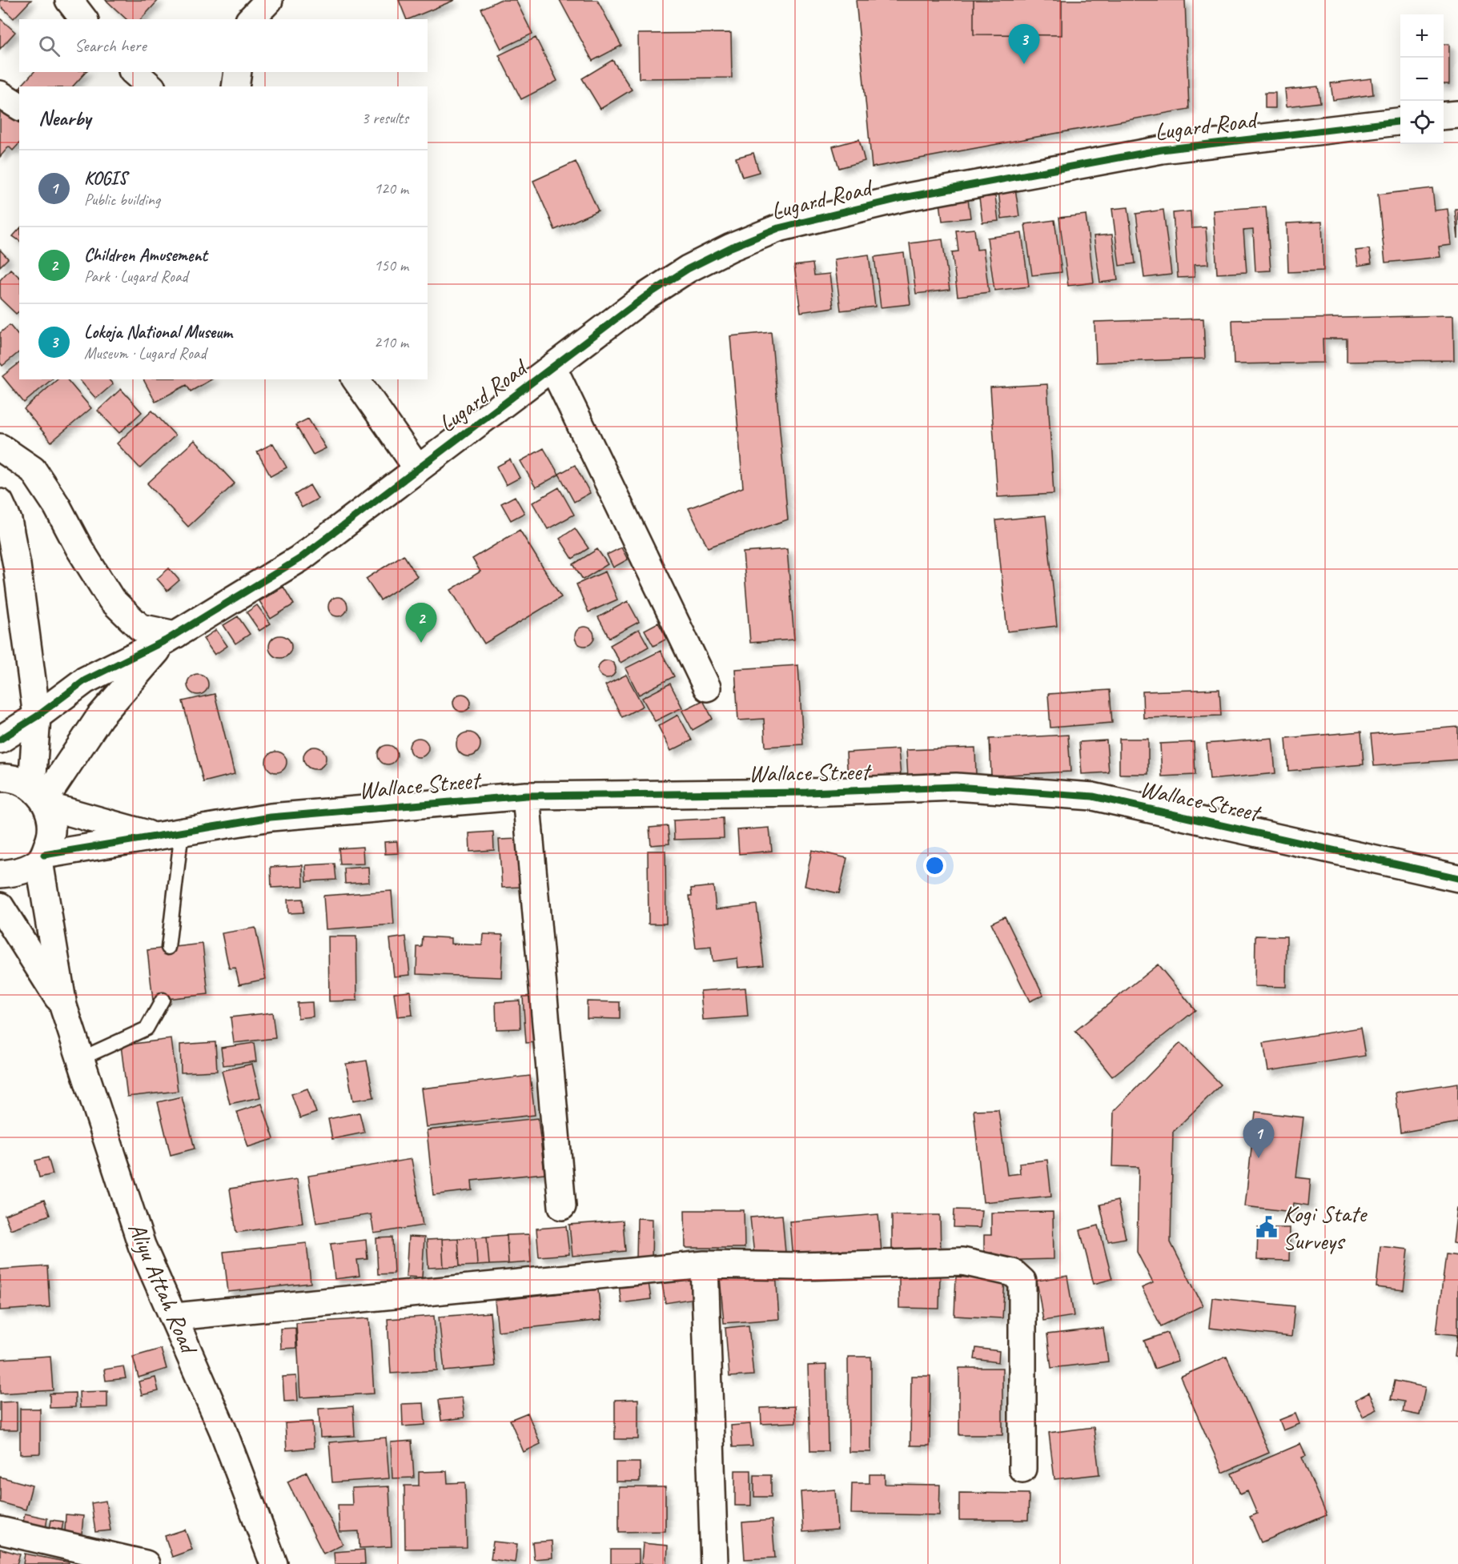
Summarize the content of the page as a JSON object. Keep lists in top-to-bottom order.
{
  "streets": {
    "street": ["Lugard Road", "Wallace Street", "Aliyu Attah Road"]
  },
  "places": {
    "public building": ["Kogi State Surveys"]
  },
  "page": {
    "map_buttons": ["+", "−"],
    "search": "Search here",
    "pins": ["3", "2", "1"],
    "heading": ["Nearby", "3 results"],
    "list": [
      {
        "mark": "1",
        "name": "KOGIS",
        "note": "Public building",
        "value": "120 m"
      },
      {
        "mark": "2",
        "name": "Children Amusement",
        "note": "Park · Lugard Road",
        "value": "150 m"
      },
      {
        "mark": "3",
        "name": "Lokoja National Museum",
        "note": "Museum · Lugard Road",
        "value": "210 m"
      }
    ]
  }
}
